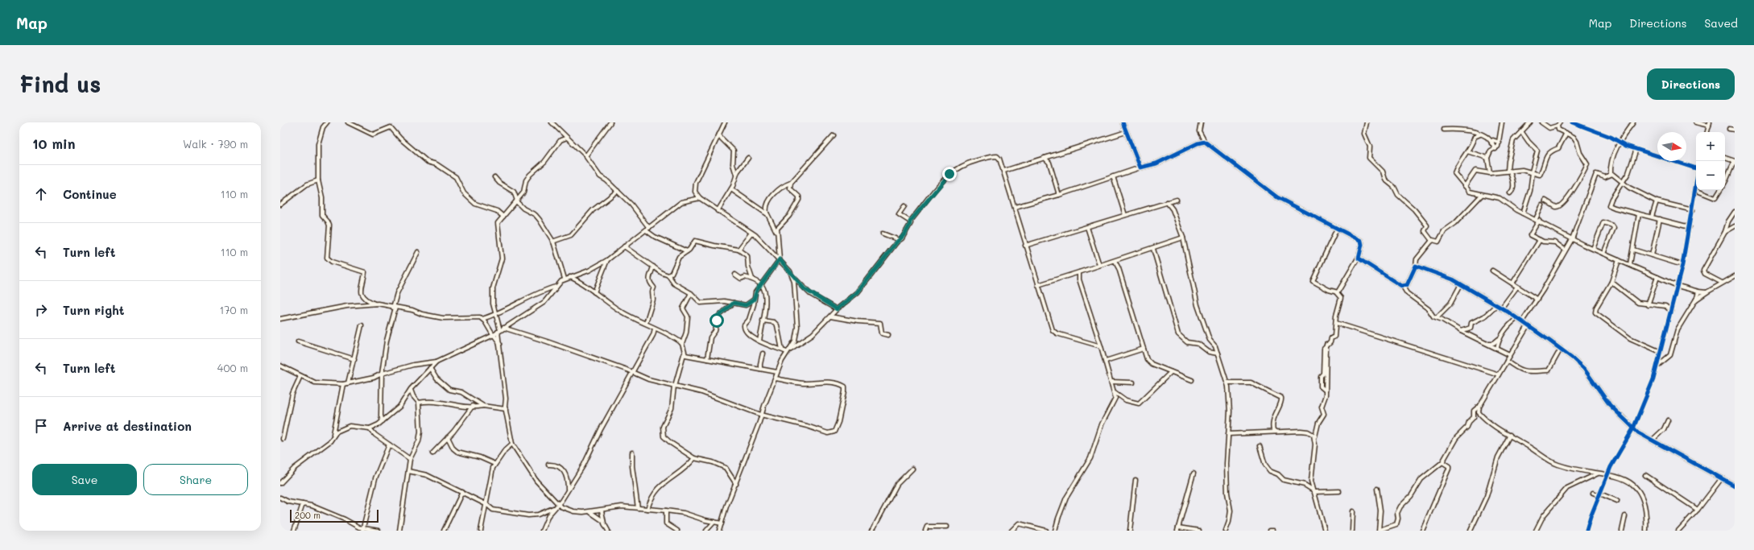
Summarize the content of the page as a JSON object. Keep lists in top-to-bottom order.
{
  "scale_bar": "200 m",
  "north": "right",
  "page": {
    "header": "Map",
    "nav": ["Map", "Directions", "Saved"],
    "buttons": [
      "Directions",
      ["Save", "Share"]
    ],
    "title": "Find us",
    "heading": ["10 min", "Walk · 790 m"],
    "map_buttons": ["+", "−"],
    "list": [
      ["Continue", "110 m"],
      ["Turn left", "110 m"],
      ["Turn right", "170 m"],
      ["Turn left", "400 m"],
      "Arrive at destination"
    ],
    "scale": "200 m"
  }
}
